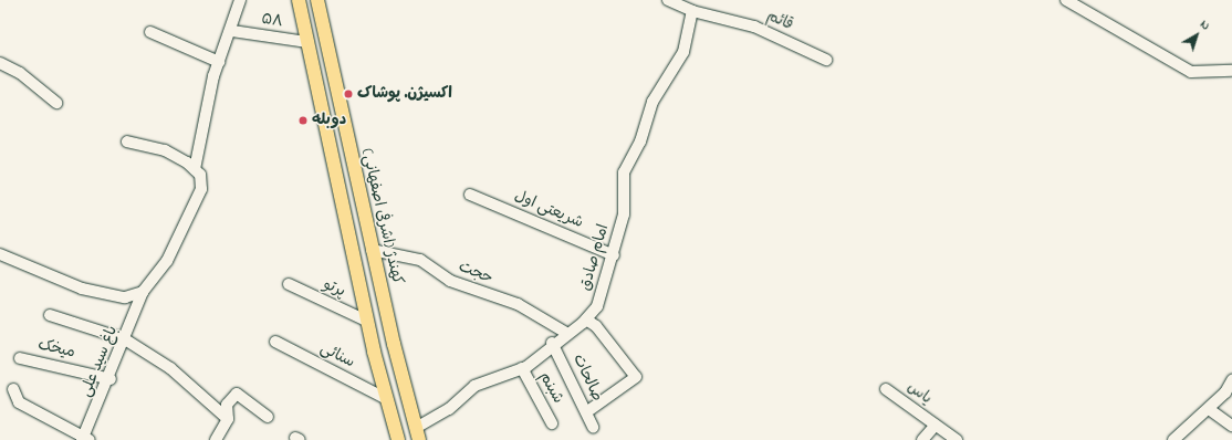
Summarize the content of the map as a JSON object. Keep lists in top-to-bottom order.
{
  "streets": {
    "main road": ["کهندژ (اشرفی اصفهانی)"],
    "street": [
      "۵۸",
      "قائم",
      "شریعتی اول",
      "امام صادق",
      "حجت",
      "پرتو",
      "میخک",
      "سنائی",
      "باغ سید علی",
      "صالحات",
      "شبنم",
      "یاس"
    ]
  },
  "crossings": [
    ["قائم", "امام صادق"],
    ["شریعتی اول", "امام صادق"],
    ["کهندژ (اشرفی اصفهانی)", "امام صادق"],
    ["کهندژ (اشرفی اصفهانی)", "حجت"],
    ["امام صادق", "حجت"],
    ["امام صادق", "صالحات"],
    ["امام صادق", "شبنم"],
    ["میخک", "باغ سید علی"]
  ],
  "places": ["اکسیژن. پوشاک", "دوبله"],
  "north": "top right"
}
